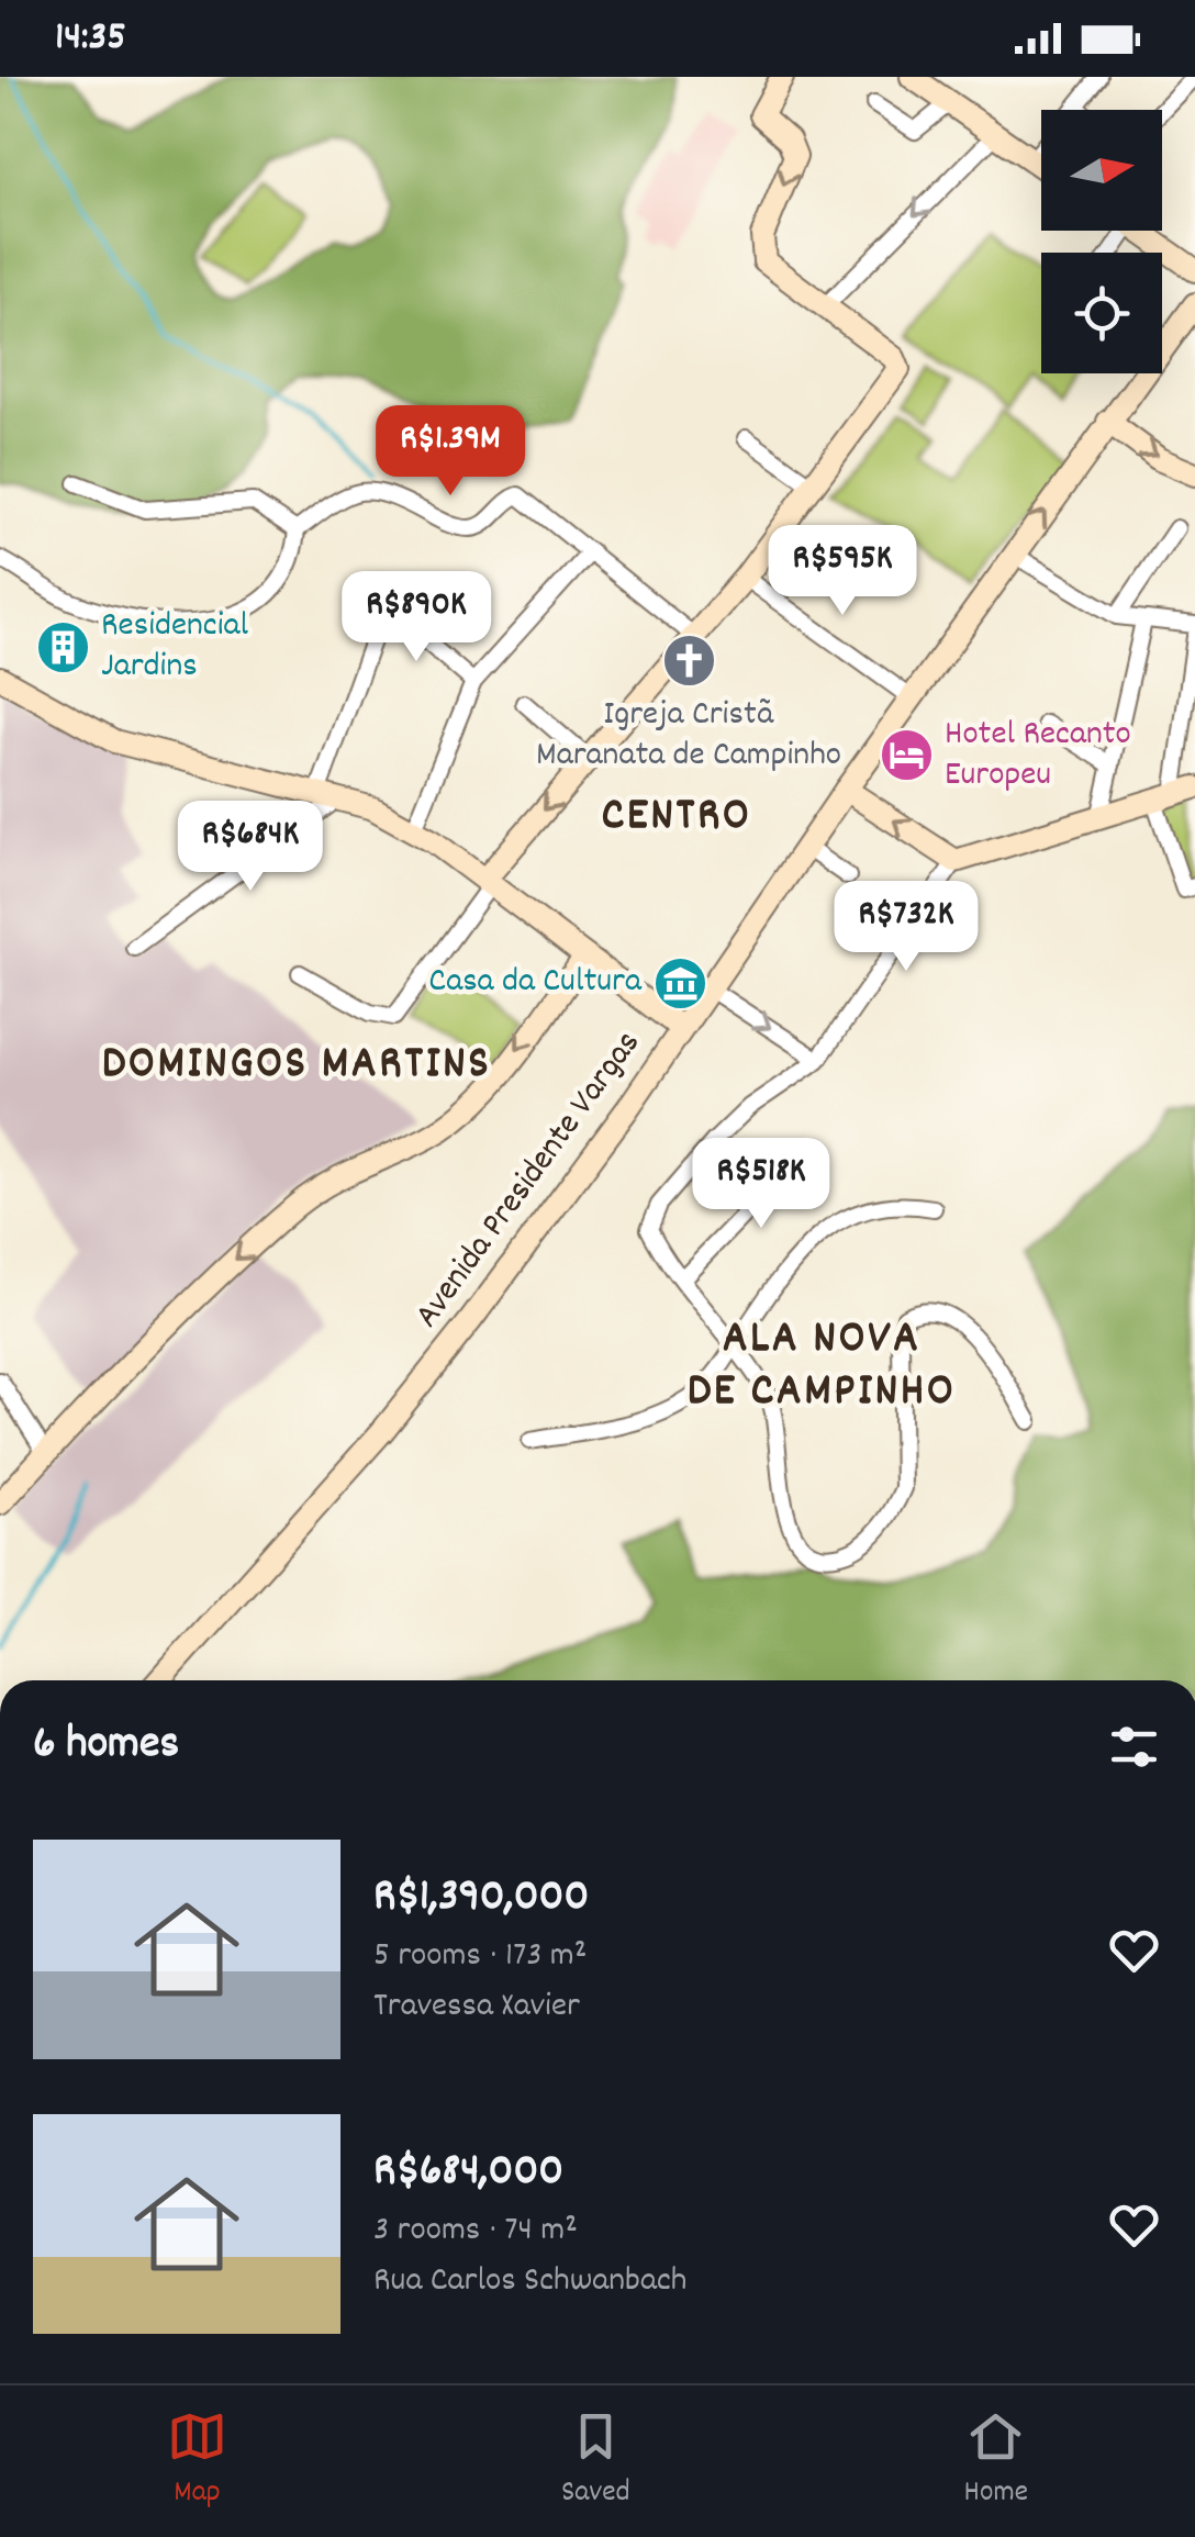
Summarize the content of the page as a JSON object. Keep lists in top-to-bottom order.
{
  "streets": {
    "main road": ["Avenida Presidente Vargas"]
  },
  "districts": ["CENTRO", "DOMINGOS MARTINS", "ALA NOVA DE CAMPINHO"],
  "places": {
    "building": ["Residencial Jardins"],
    "church": ["Igreja Cristã Maranata de Campinho"],
    "hotel": ["Hotel Recanto Europeu"],
    "museum": ["Casa da Cultura"]
  },
  "north": "right",
  "page": {
    "status": "14:35",
    "price": [
      "R$1.39M",
      "R$595K",
      "R$890K",
      "R$684K",
      "R$732K",
      "R$518K"
    ],
    "heading": "6 homes",
    "list": [
      {
        "name": "R$1,390,000",
        "note": "5 rooms · 173 m² · Travessa Xavier"
      },
      {
        "name": "R$684,000",
        "note": "3 rooms · 74 m² · Rua Carlos Schwanbach"
      }
    ],
    "tabs": ["Map", "Saved", "Home"]
  }
}
